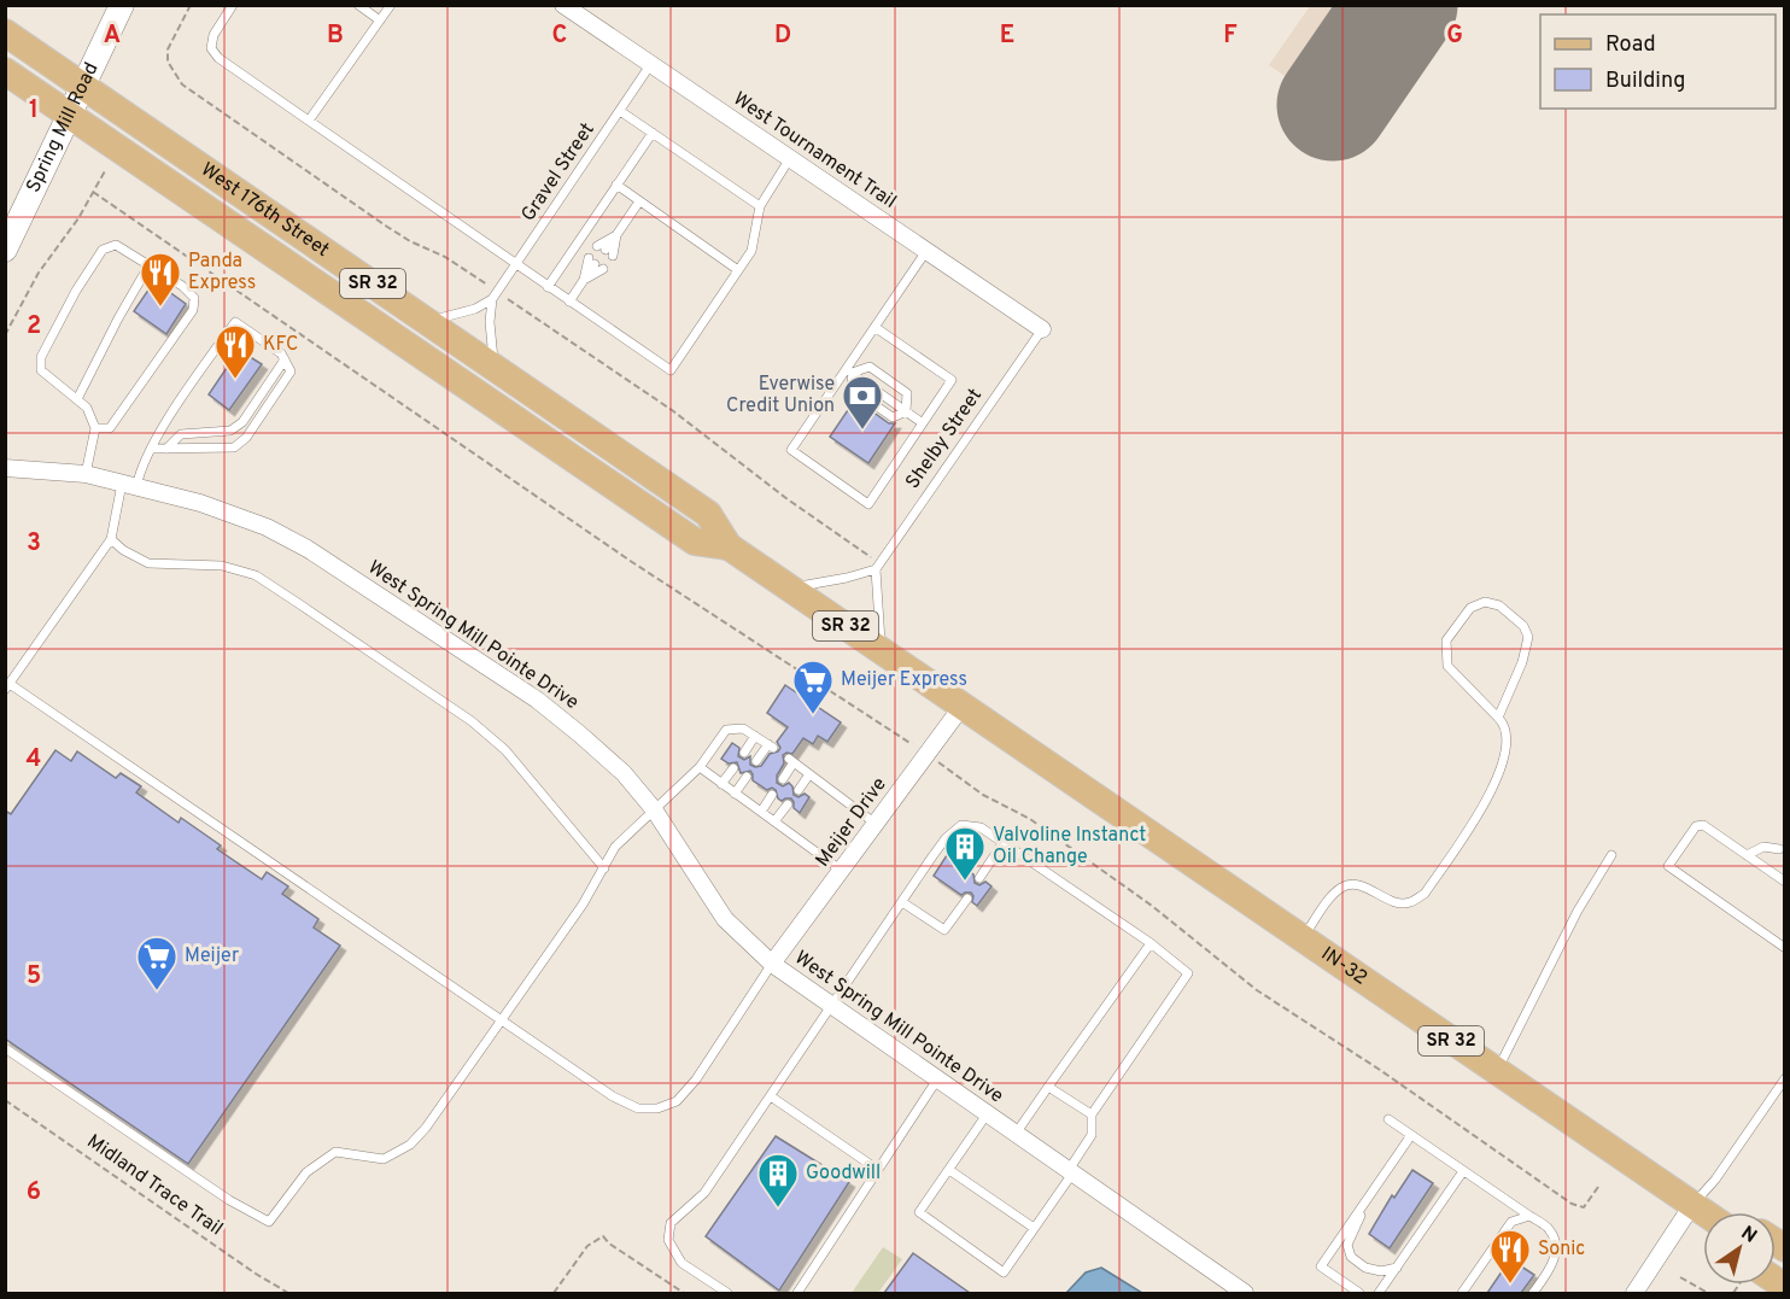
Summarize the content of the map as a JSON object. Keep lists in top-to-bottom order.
{
  "streets": {
    "main road": ["West 176th Street", "SR 32", "IN-32"],
    "street": [
      "Spring Mill Road",
      "West Tournament Trail",
      "West Spring Mill Pointe Drive",
      "Meijer Drive"
    ],
    "lane": ["Gravel Street", "Shelby Street"],
    "path": ["Midland Trace Trail"]
  },
  "crossings": [
    ["Spring Mill Road", "West 176th Street"],
    ["West Tournament Trail", "Gravel Street"],
    ["West Tournament Trail", "Shelby Street"],
    ["West 176th Street", "Meijer Drive"],
    ["West 176th Street", "IN-32"],
    ["West Spring Mill Pointe Drive", "Meijer Drive"],
    ["Meijer Drive", "IN-32"]
  ],
  "places": {
    "restaurant": ["Panda Express", "KFC", "Sonic"],
    "bank": ["Everwise Credit Union"],
    "supermarket": ["Meijer Express", "Meijer"],
    "building": ["Valvoline Instanct Oil Change", "Goodwill"]
  },
  "legend": ["Road", "Building"],
  "north": "top right",
  "grid": {
    "columns": [
      "A",
      "B",
      "C",
      "D",
      "E",
      "F",
      "G"
    ],
    "rows": [
      "1",
      "2",
      "3",
      "4",
      "5",
      "6"
    ]
  }
}
